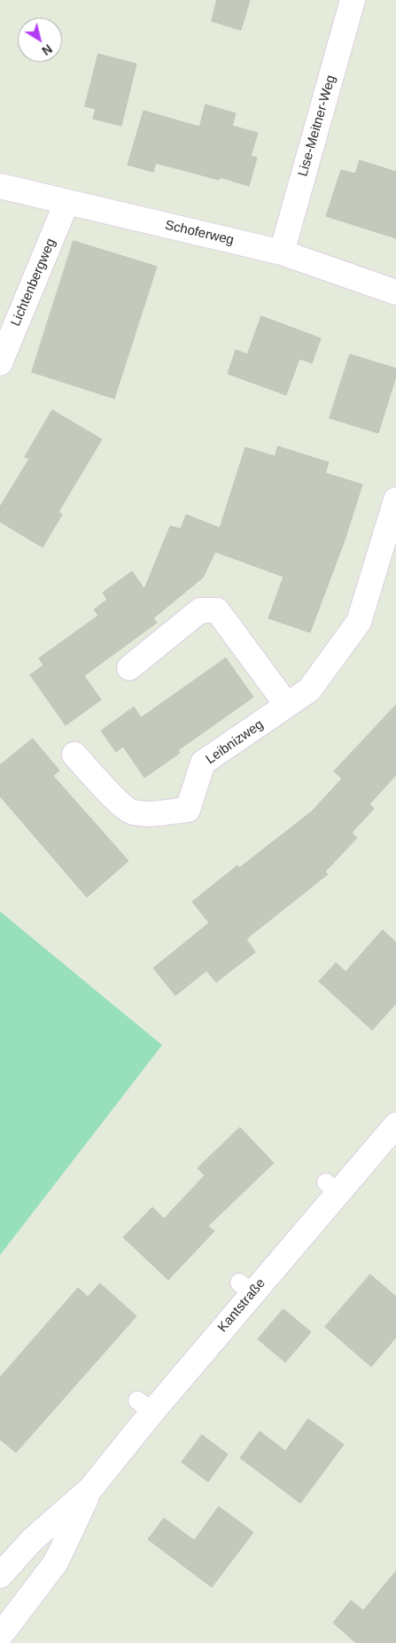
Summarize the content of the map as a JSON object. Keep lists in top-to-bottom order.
{
  "streets": {
    "street": [
      "Lise-Meitner-Weg",
      "Schoferweg",
      "Lichtenbergweg",
      "Leibnizweg",
      "Kantstraße"
    ]
  },
  "crossings": [
    ["Lise-Meitner-Weg", "Schoferweg"],
    ["Schoferweg", "Lichtenbergweg"]
  ],
  "north": "bottom right"
}
